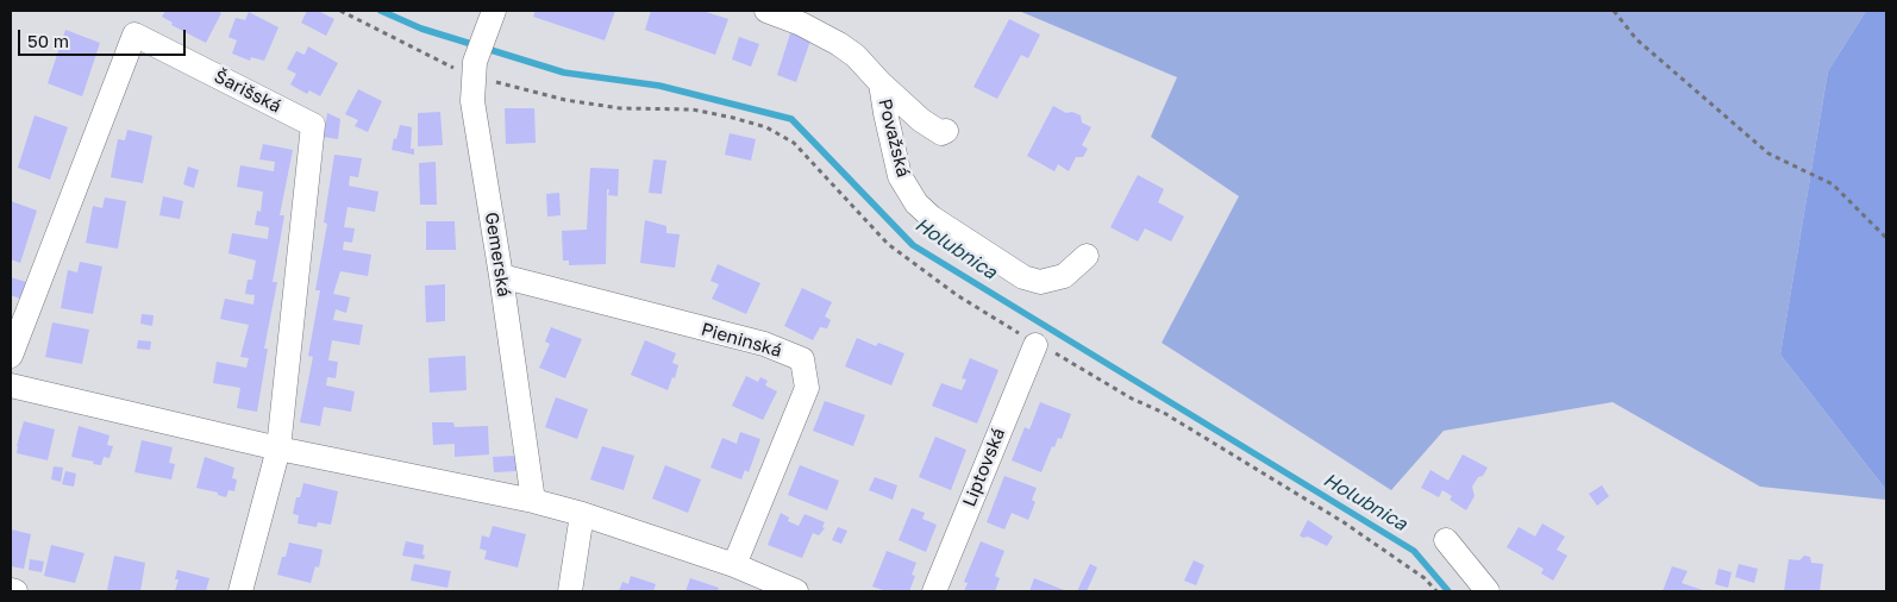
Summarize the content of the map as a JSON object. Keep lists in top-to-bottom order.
{
  "streets": {
    "street": [
      "Šarišská",
      "Považská",
      "Gemerská",
      "Pieninská",
      "Liptovská"
    ]
  },
  "crossings": [
    ["Gemerská", "Pieninská"]
  ],
  "water": ["Holubnica"],
  "scale_bar": "50 m"
}
